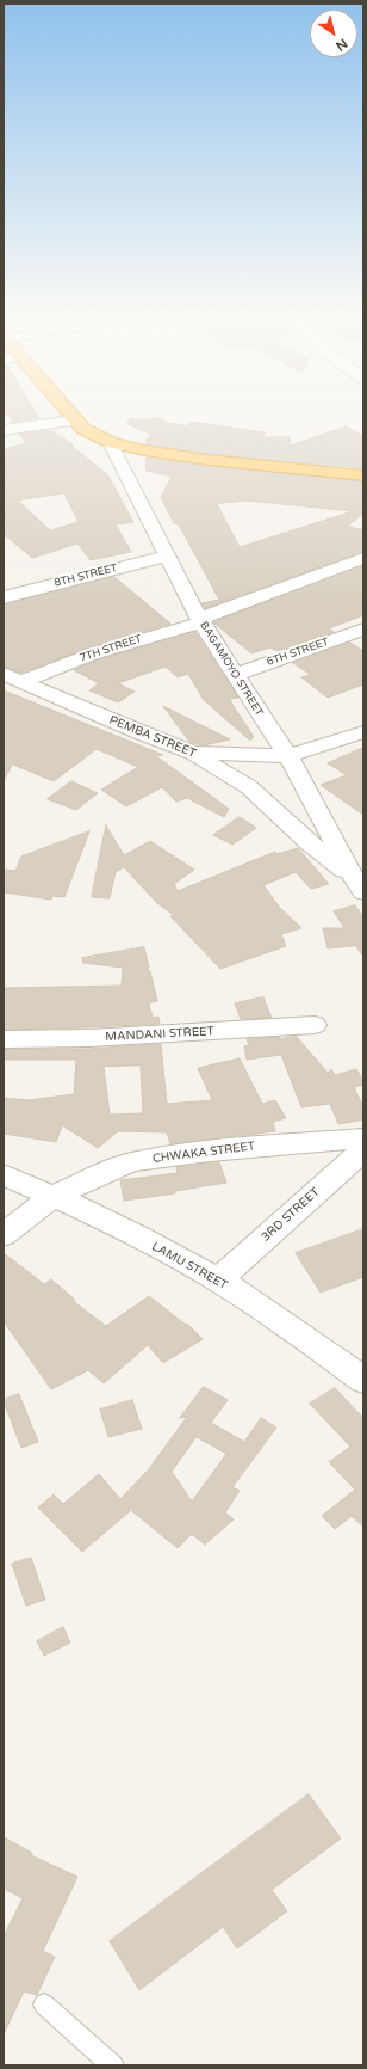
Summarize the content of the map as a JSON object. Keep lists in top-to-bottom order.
{
  "streets": {
    "street": [
      "8TH STREET",
      "7TH STREET",
      "6TH STREET",
      "BAGAMOYO STREET",
      "PEMBA STREET",
      "MANDANI STREET",
      "CHWAKA STREET",
      "3RD STREET",
      "LAMU STREET"
    ]
  },
  "crossings": [
    ["8TH STREET", "BAGAMOYO STREET"],
    ["7TH STREET", "BAGAMOYO STREET"],
    ["7TH STREET", "PEMBA STREET"],
    ["6TH STREET", "BAGAMOYO STREET"],
    ["BAGAMOYO STREET", "PEMBA STREET"],
    ["CHWAKA STREET", "LAMU STREET"],
    ["3RD STREET", "LAMU STREET"]
  ],
  "north": "bottom right"
}
